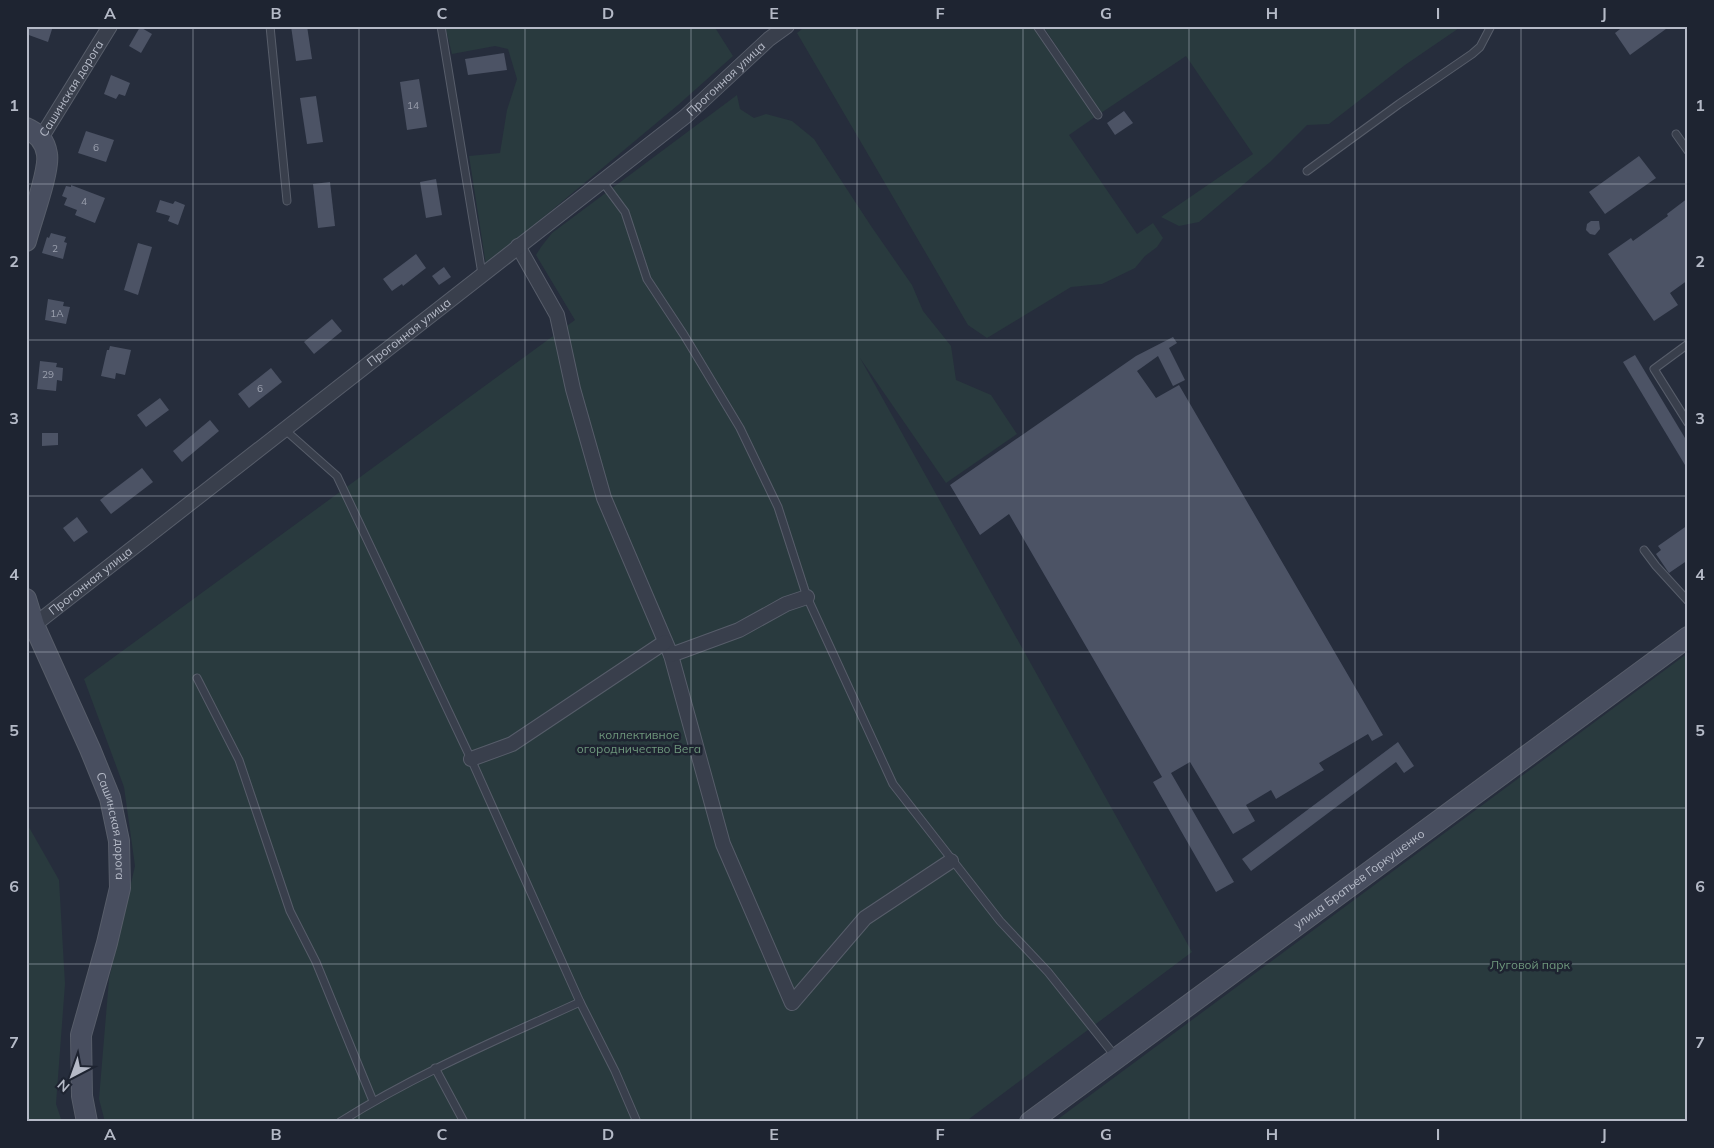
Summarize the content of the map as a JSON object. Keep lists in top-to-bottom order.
{
  "streets": {
    "street": ["Прогонная улица", "Сашинская дорога", "улица Братьев Горкушенко"]
  },
  "crossings": [
    ["Прогонная улица", "Сашинская дорога"]
  ],
  "parks": ["коллективное огородничество Вега", "Луговой парк"],
  "house_numbers": [
    "14",
    "6",
    "4",
    "2",
    "1А",
    "29",
    "6"
  ],
  "north": "bottom left",
  "grid": {
    "columns": [
      "A",
      "B",
      "C",
      "D",
      "E",
      "F",
      "G",
      "H",
      "I",
      "J"
    ],
    "rows": [
      "1",
      "2",
      "3",
      "4",
      "5",
      "6",
      "7"
    ]
  }
}
